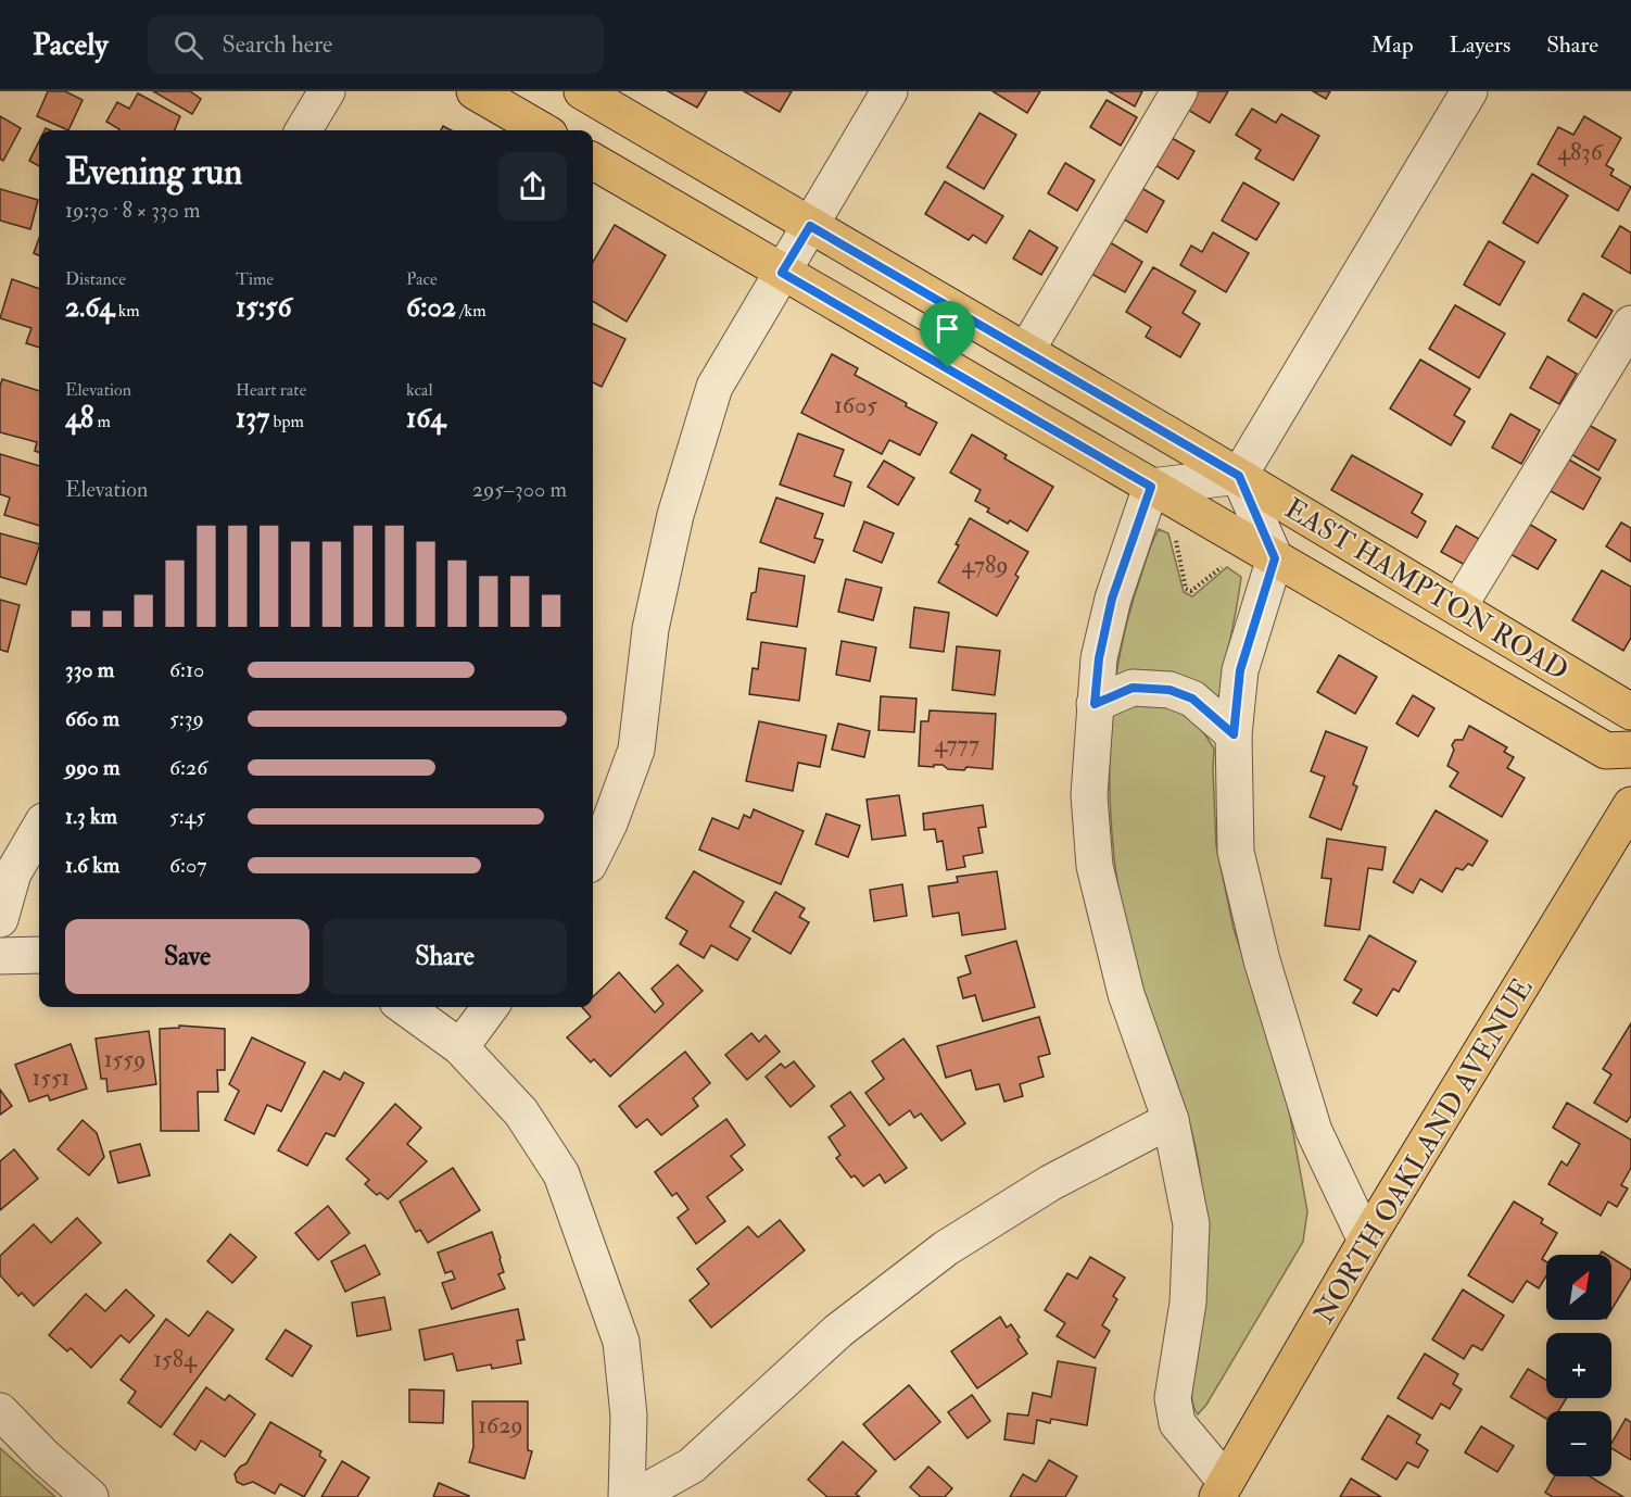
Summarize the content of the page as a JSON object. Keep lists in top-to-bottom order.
{
  "streets": {
    "main road": ["EAST HAMPTON ROAD", "NORTH OAKLAND AVENUE"]
  },
  "house_numbers": [
    "4836",
    "1605",
    "4789",
    "4777",
    "1559",
    "1551",
    "1584",
    "1629"
  ],
  "north": "top right",
  "page": {
    "header": "Pacely",
    "search": "Search here",
    "nav": ["Map", "Layers", "Share"],
    "heading": ["Evening run", "19:30 · 8 × 330 m"],
    "stats": [
      ["Distance", "2.64 km"],
      ["Time", "15:56"],
      ["Pace", "6:02 /km"],
      ["Elevation", "48 m"],
      ["Heart rate", "137 bpm"],
      ["kcal", "164"]
    ],
    "chart": ["Elevation", "295–300 m"],
    "list": [
      {
        "name": "330 m",
        "note": "6:10"
      },
      {
        "name": "660 m",
        "note": "5:39"
      },
      {
        "name": "990 m",
        "note": "6:26"
      },
      {
        "name": "1.3 km",
        "note": "5:45"
      },
      {
        "name": "1.6 km",
        "note": "6:07"
      }
    ],
    "buttons": ["Save", "Share"],
    "map_buttons": ["+", "−"]
  }
}
